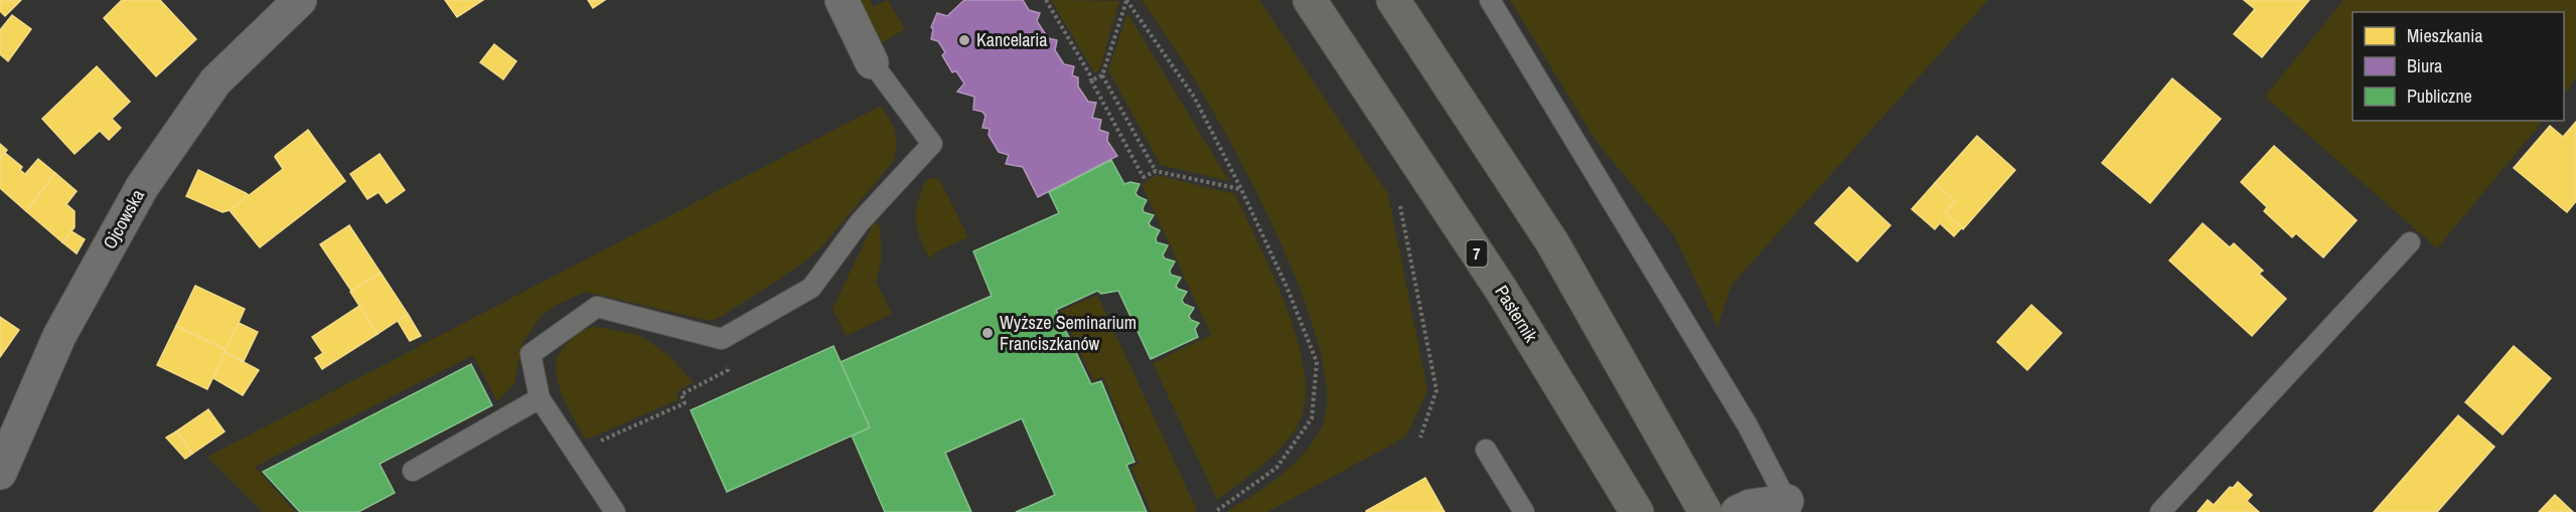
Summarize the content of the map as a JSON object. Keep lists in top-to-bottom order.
{
  "streets": {
    "main road": ["7", "Pasternik"],
    "street": ["Ojcowska"]
  },
  "places": ["Kancelaria", "Wyższe Seminarium Franciszkanów"],
  "legend": ["Mieszkania", "Biura", "Publiczne"]
}
